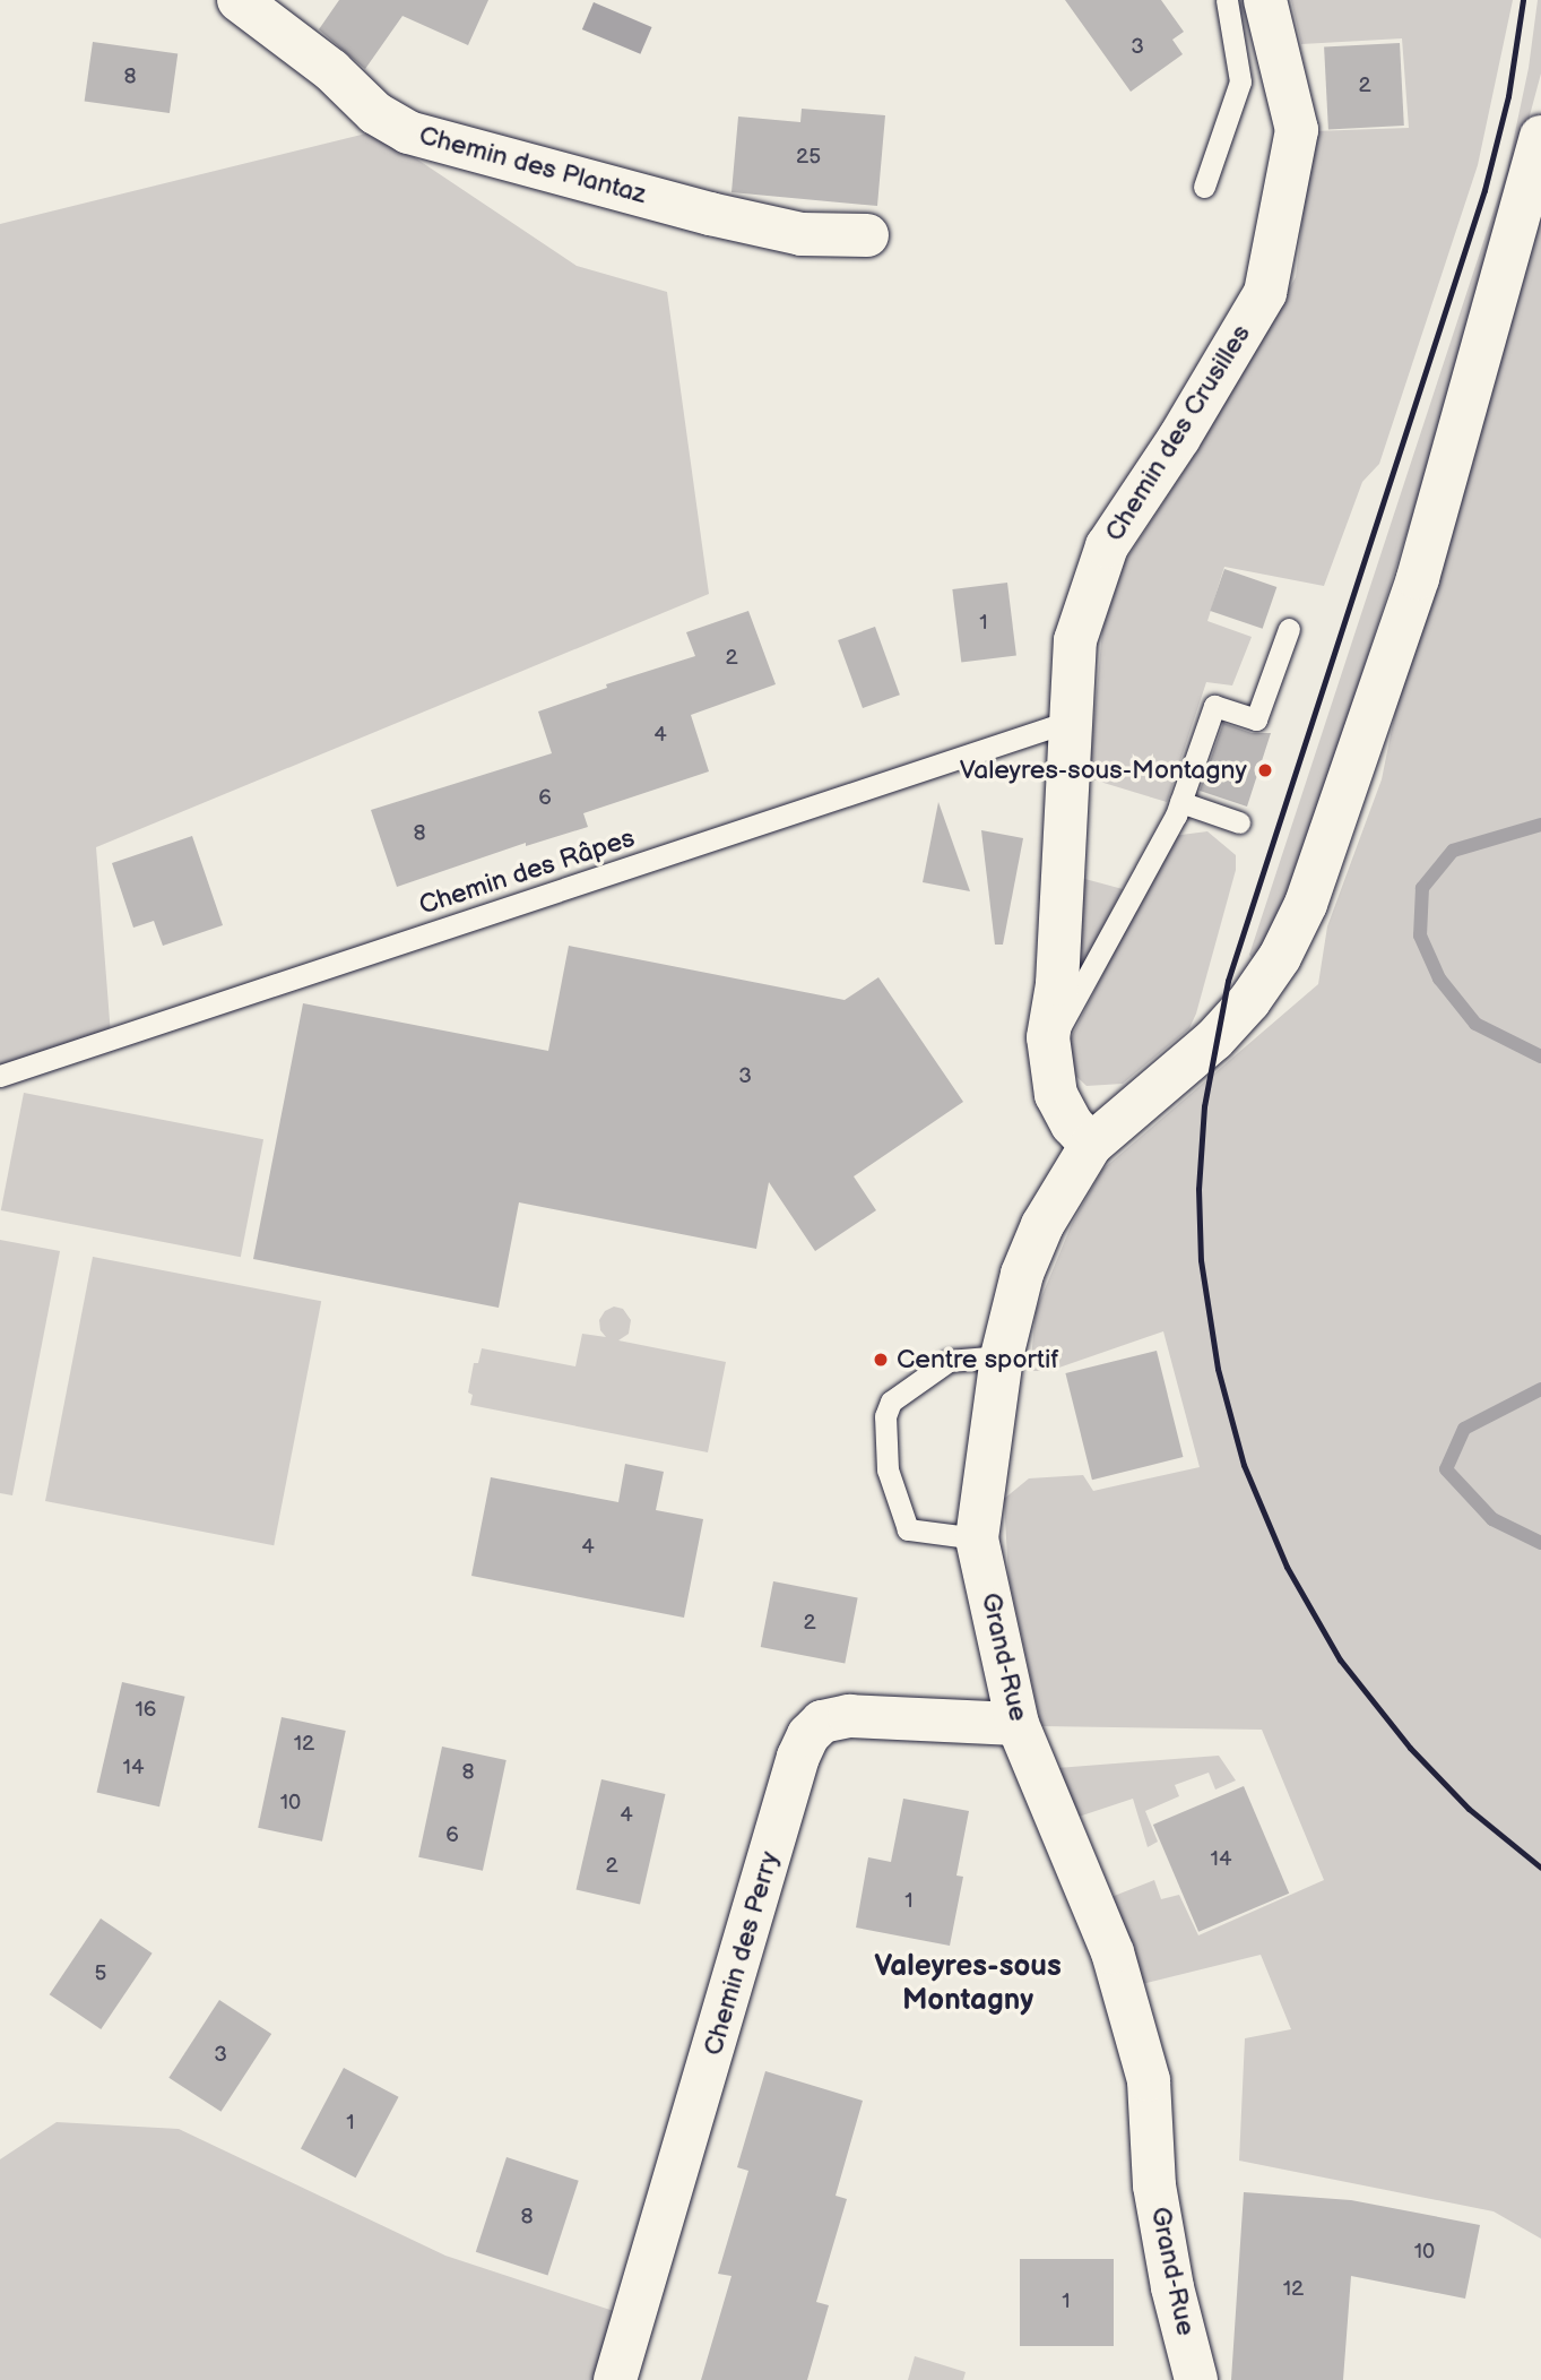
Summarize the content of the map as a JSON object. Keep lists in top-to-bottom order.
{
  "streets": {
    "street": [
      "Chemin des Plantaz",
      "Chemin des Crusilles",
      "Grand-Rue",
      "Chemin des Perry"
    ],
    "lane": ["Chemin des Râpes"]
  },
  "crossings": [
    ["Chemin des Crusilles", "Chemin des Râpes"],
    ["Chemin des Crusilles", "Grand-Rue"],
    ["Grand-Rue", "Chemin des Perry"]
  ],
  "districts": ["Valeyres-sous Montagny"],
  "places": ["Valeyres-sous-Montagny", "Centre sportif"],
  "house_numbers": [
    "3",
    "8",
    "2",
    "25",
    "1",
    "2",
    "4",
    "6",
    "8",
    "3",
    "4",
    "2",
    "16",
    "12",
    "14",
    "8",
    "10",
    "4",
    "6",
    "14",
    "2",
    "1",
    "5",
    "3",
    "1",
    "8",
    "10",
    "12",
    "1"
  ]
}
